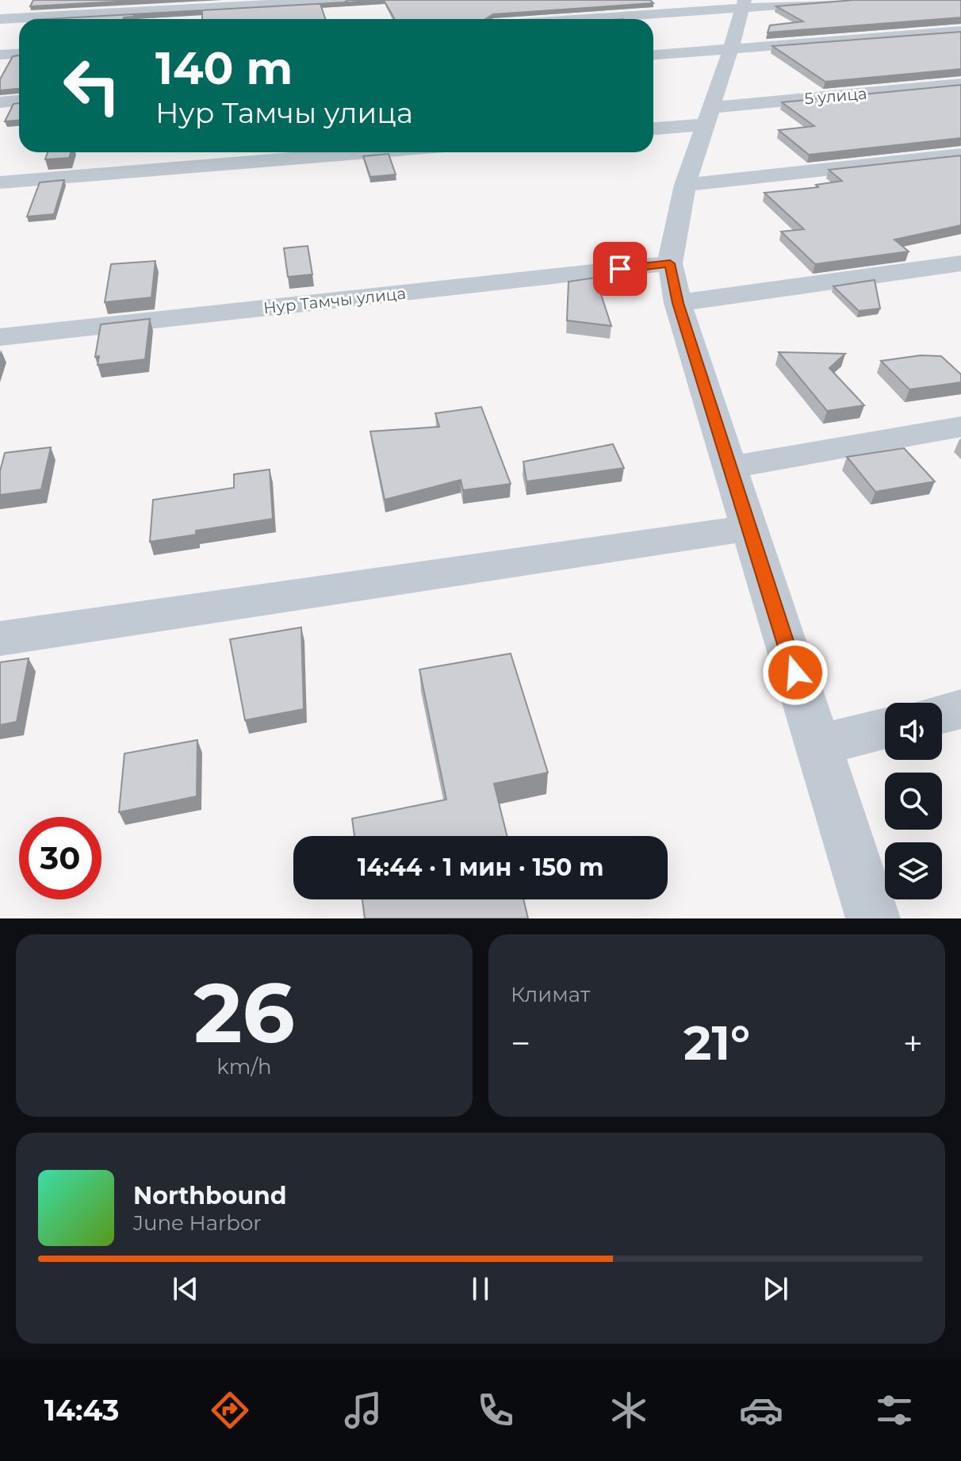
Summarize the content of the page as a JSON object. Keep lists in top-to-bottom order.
{
  "streets": {
    "street": ["5 улица", "Нур Тамчы улица"]
  },
  "page": {
    "turn": ["140 m", "Нур Тамчы улица"],
    "limit": "30",
    "trip": "14:44 · 1 мин · 150 m",
    "tile": [
      ["26", "km/h"],
      "Климат"
    ],
    "heat": ["−", "21°", "+"],
    "song": ["Northbound", "June Harbor"],
    "tabs": "14:43"
  }
}
